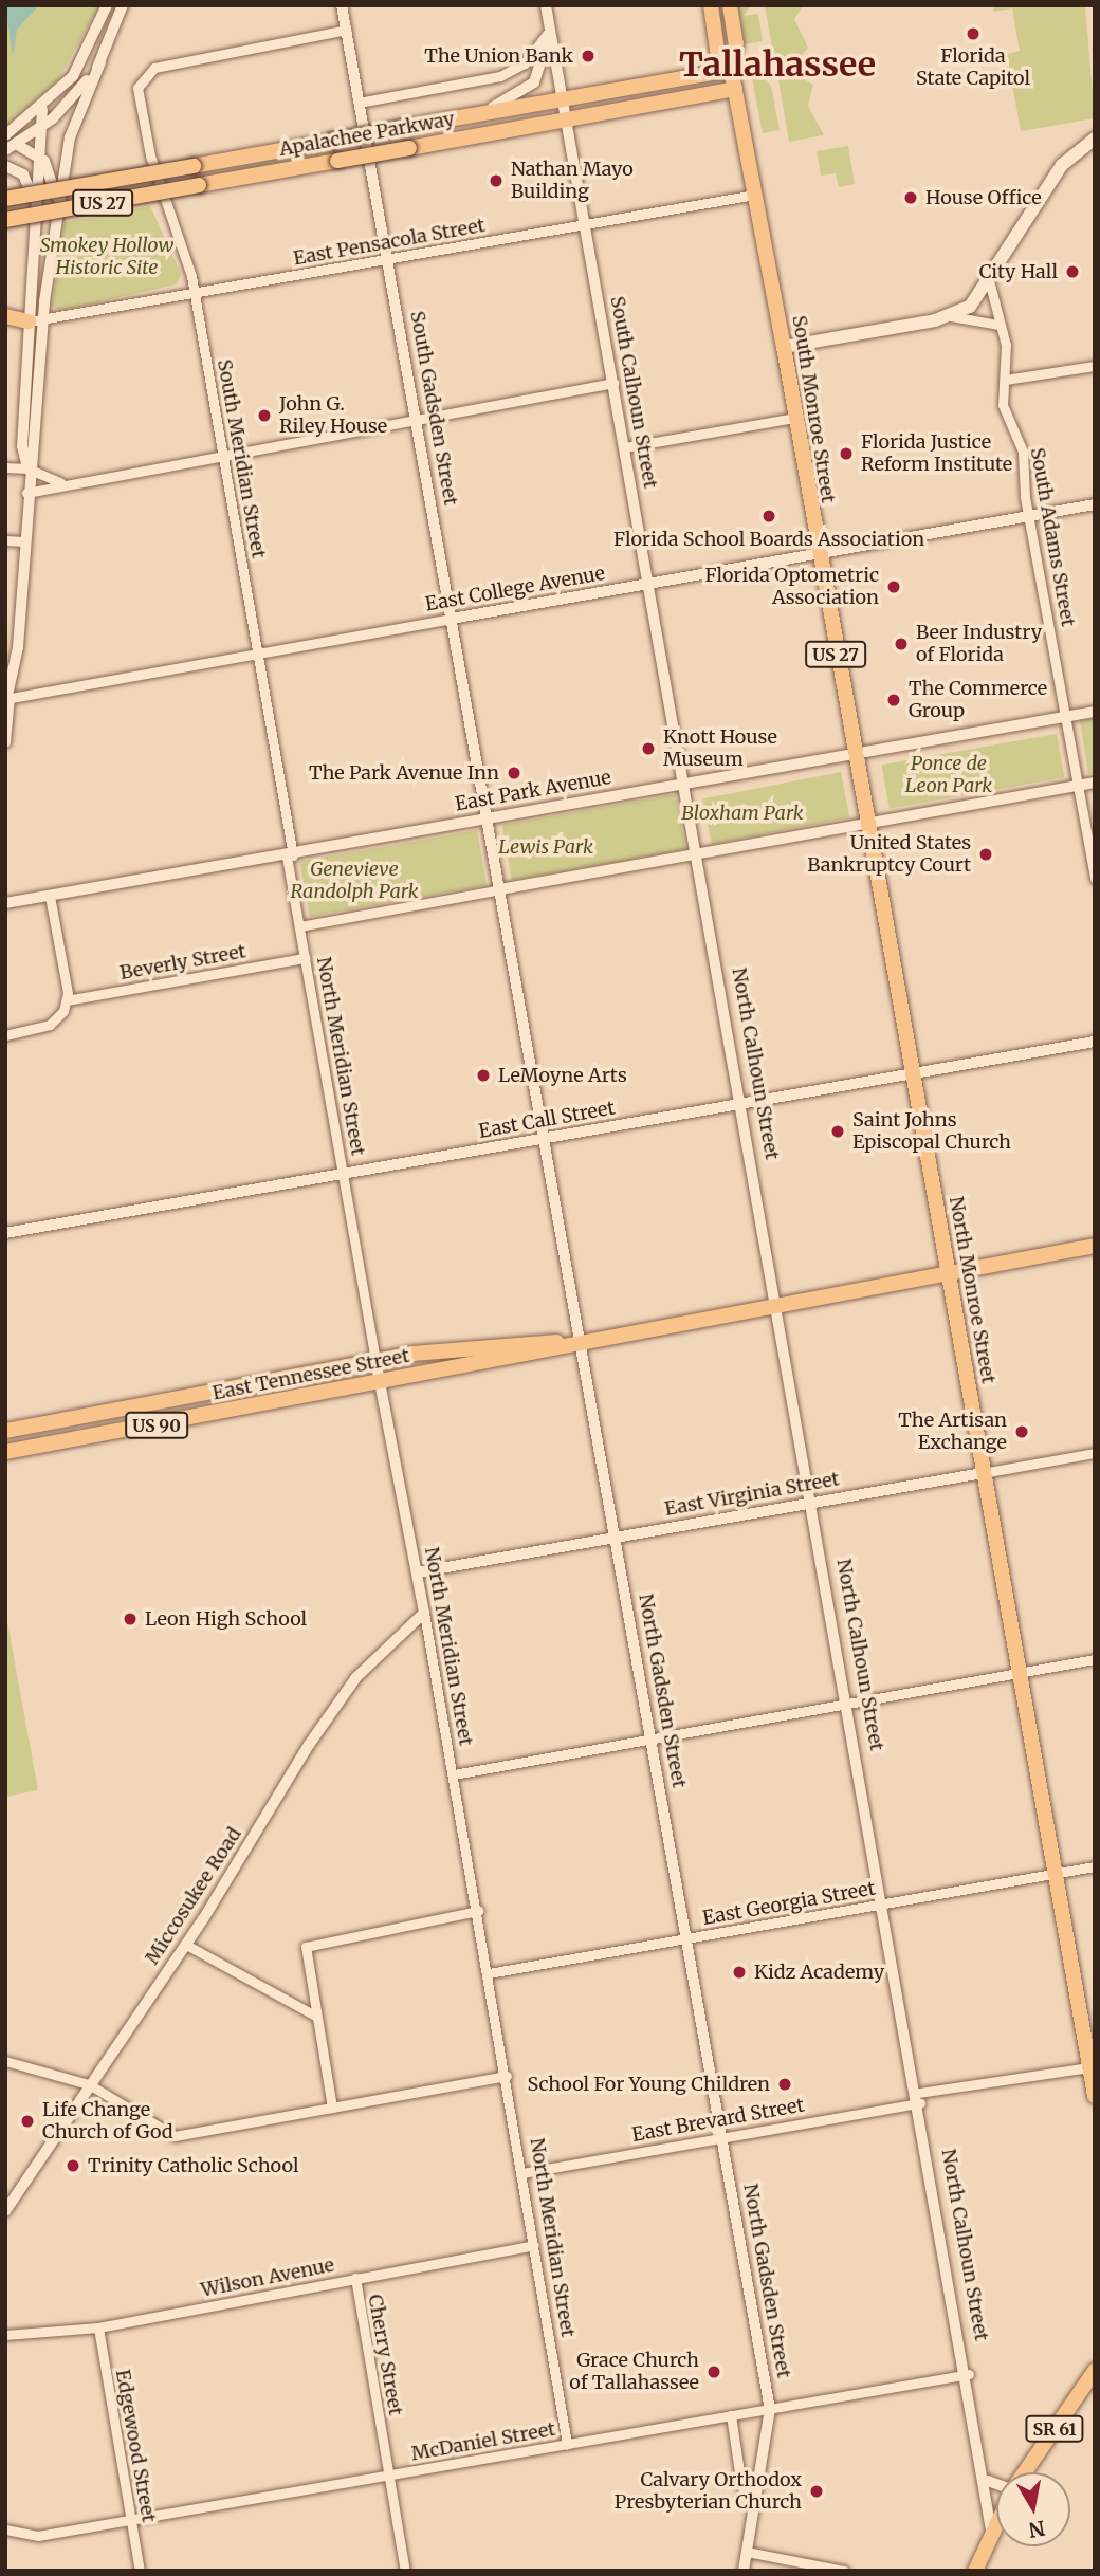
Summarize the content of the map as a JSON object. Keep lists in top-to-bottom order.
{
  "streets": {
    "main road": [
      "Apalachee Parkway",
      "US 27",
      "South Monroe Street",
      "North Monroe Street",
      "East Tennessee Street",
      "US 90",
      "SR 61"
    ],
    "street": [
      "East Pensacola Street",
      "South Calhoun Street",
      "South Gadsden Street",
      "South Meridian Street",
      "South Adams Street",
      "East College Avenue",
      "East Park Avenue",
      "Beverly Street",
      "North Meridian Street",
      "North Calhoun Street",
      "East Call Street",
      "East Virginia Street",
      "North Gadsden Street",
      "Miccosukee Road",
      "East Georgia Street",
      "East Brevard Street",
      "Wilson Avenue",
      "Cherry Street",
      "McDaniel Street",
      "Edgewood Street"
    ]
  },
  "crossings": [
    ["Apalachee Parkway", "South Calhoun Street"],
    ["Apalachee Parkway", "South Monroe Street"],
    ["East Pensacola Street", "South Calhoun Street"],
    ["East Pensacola Street", "South Gadsden Street"],
    ["East Pensacola Street", "South Monroe Street"],
    ["East Pensacola Street", "South Meridian Street"],
    ["South Calhoun Street", "East College Avenue"],
    ["South Calhoun Street", "East Park Avenue"],
    ["South Calhoun Street", "North Calhoun Street"],
    ["South Gadsden Street", "South Meridian Street"],
    ["South Gadsden Street", "East College Avenue"],
    ["South Gadsden Street", "East Park Avenue"],
    ["South Gadsden Street", "North Gadsden Street"],
    ["South Monroe Street", "East College Avenue"],
    ["South Monroe Street", "East Park Avenue"],
    ["South Monroe Street", "North Monroe Street"],
    ["South Meridian Street", "East College Avenue"],
    ["South Meridian Street", "East Park Avenue"],
    ["South Meridian Street", "North Meridian Street"],
    ["South Adams Street", "East College Avenue"],
    ["South Adams Street", "East Park Avenue"],
    ["East Park Avenue", "North Meridian Street"],
    ["East Park Avenue", "North Calhoun Street"],
    ["East Park Avenue", "North Monroe Street"],
    ["East Park Avenue", "North Gadsden Street"],
    ["Beverly Street", "North Meridian Street"],
    ["North Meridian Street", "East Call Street"],
    ["North Meridian Street", "East Tennessee Street"],
    ["North Meridian Street", "East Virginia Street"],
    ["North Meridian Street", "Miccosukee Road"],
    ["North Meridian Street", "East Georgia Street"],
    ["North Meridian Street", "East Brevard Street"],
    ["North Meridian Street", "Wilson Avenue"],
    ["North Meridian Street", "McDaniel Street"],
    ["North Calhoun Street", "East Call Street"],
    ["North Calhoun Street", "East Tennessee Street"],
    ["North Calhoun Street", "East Virginia Street"],
    ["North Calhoun Street", "East Georgia Street"],
    ["North Calhoun Street", "East Brevard Street"],
    ["North Calhoun Street", "SR 61"],
    ["North Calhoun Street", "McDaniel Street"],
    ["East Call Street", "North Monroe Street"],
    ["East Call Street", "North Gadsden Street"],
    ["North Monroe Street", "East Tennessee Street"],
    ["North Monroe Street", "East Virginia Street"],
    ["North Monroe Street", "East Georgia Street"],
    ["North Monroe Street", "East Brevard Street"],
    ["East Tennessee Street", "North Gadsden Street"],
    ["East Virginia Street", "North Gadsden Street"],
    ["North Gadsden Street", "East Georgia Street"],
    ["North Gadsden Street", "East Brevard Street"],
    ["North Gadsden Street", "McDaniel Street"],
    ["Wilson Avenue", "Cherry Street"],
    ["Wilson Avenue", "Edgewood Street"],
    ["Cherry Street", "McDaniel Street"],
    ["McDaniel Street", "Edgewood Street"]
  ],
  "districts": ["Tallahassee"],
  "parks": [
    "Smokey Hollow Historic Site",
    "Ponce de Leon Park",
    "Bloxham Park",
    "Lewis Park",
    "Genevieve Randolph Park"
  ],
  "places": [
    "Florida State Capitol",
    "The Union Bank",
    "Nathan Mayo Building",
    "House Office",
    "City Hall",
    "John G. Riley House",
    "Florida Justice Reform Institute",
    "Florida School Boards Association",
    "Florida Optometric Association",
    "Beer Industry of Florida",
    "The Commerce Group",
    "Knott House Museum",
    "The Park Avenue Inn",
    "United States Bankruptcy Court",
    "LeMoyne Arts",
    "Saint Johns Episcopal Church",
    "The Artisan Exchange",
    "Leon High School",
    "Kidz Academy",
    "School For Young Children",
    "Life Change Church of God",
    "Trinity Catholic School",
    "Grace Church of Tallahassee",
    "Calvary Orthodox Presbyterian Church"
  ],
  "north": "bottom"
}
